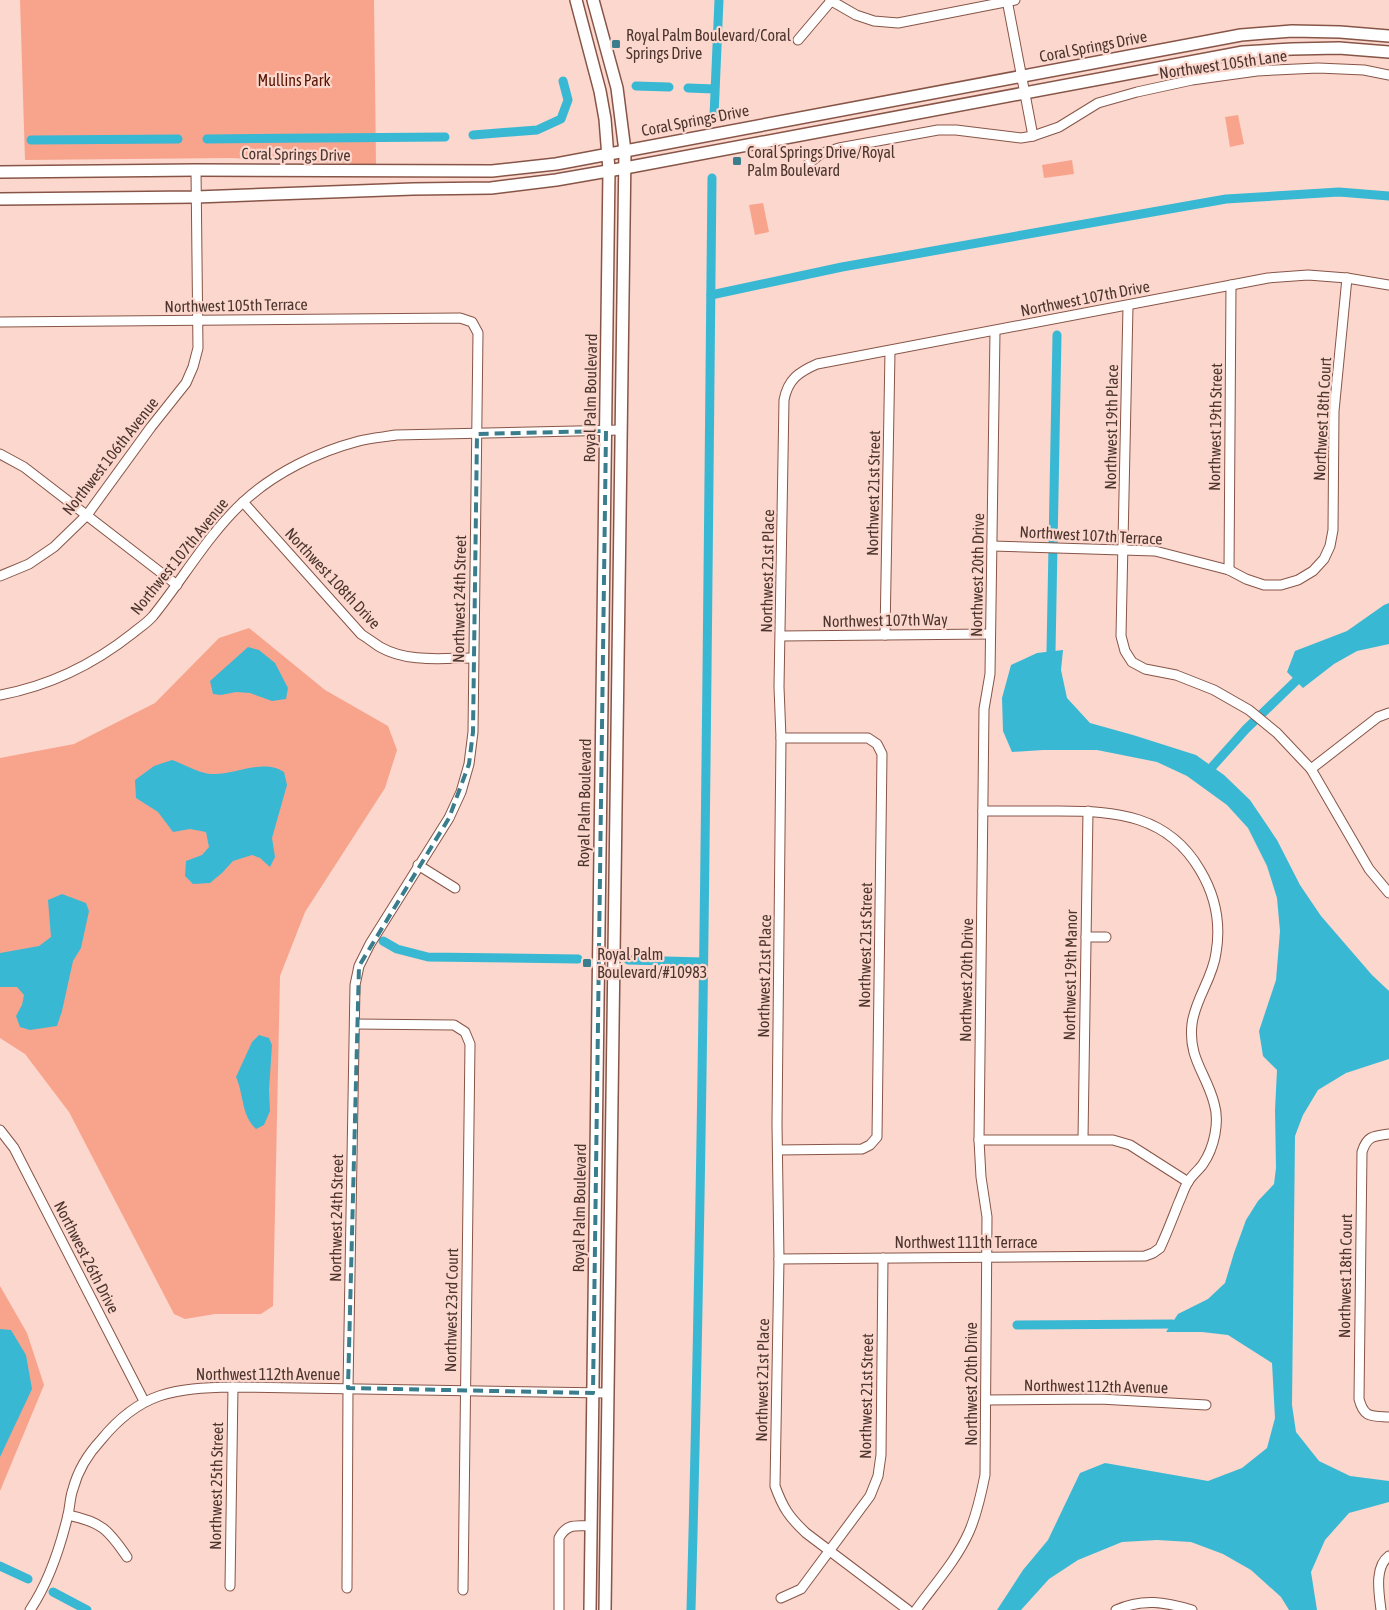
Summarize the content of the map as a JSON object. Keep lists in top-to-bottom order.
{
  "streets": {
    "main road": ["Coral Springs Drive", "Royal Palm Boulevard"],
    "street": [
      "Northwest 105th Lane",
      "Northwest 107th Drive",
      "Northwest 105th Terrace",
      "Northwest 18th Court",
      "Northwest 19th Place",
      "Northwest 19th Street",
      "Northwest 106th Avenue",
      "Northwest 21st Street",
      "Northwest 107th Terrace",
      "Northwest 107th Avenue",
      "Northwest 21st Place",
      "Northwest 20th Drive",
      "Northwest 108th Drive",
      "Northwest 24th Street",
      "Northwest 107th Way",
      "Northwest 19th Manor",
      "Northwest 111th Terrace",
      "Northwest 26th Drive",
      "Northwest 23rd Court",
      "Northwest 112th Avenue",
      "Northwest 25th Street"
    ]
  },
  "crossings": [
    ["Coral Springs Drive", "Royal Palm Boulevard"],
    ["Northwest 107th Drive", "Northwest 18th Court"],
    ["Northwest 107th Drive", "Northwest 19th Place"],
    ["Northwest 107th Drive", "Northwest 19th Street"],
    ["Northwest 107th Drive", "Northwest 21st Street"],
    ["Northwest 107th Drive", "Northwest 21st Place"],
    ["Northwest 107th Drive", "Northwest 20th Drive"],
    ["Northwest 105th Terrace", "Northwest 106th Avenue"],
    ["Northwest 105th Terrace", "Northwest 24th Street"],
    ["Royal Palm Boulevard", "Northwest 107th Avenue"],
    ["Royal Palm Boulevard", "Northwest 112th Avenue"],
    ["Northwest 18th Court", "Northwest 107th Terrace"],
    ["Northwest 19th Place", "Northwest 107th Terrace"],
    ["Northwest 19th Street", "Northwest 107th Terrace"],
    ["Northwest 21st Street", "Northwest 21st Place"],
    ["Northwest 21st Street", "Northwest 107th Way"],
    ["Northwest 21st Street", "Northwest 111th Terrace"],
    ["Northwest 107th Terrace", "Northwest 20th Drive"],
    ["Northwest 107th Avenue", "Northwest 108th Drive"],
    ["Northwest 107th Avenue", "Northwest 24th Street"],
    ["Northwest 21st Place", "Northwest 107th Way"],
    ["Northwest 21st Place", "Northwest 111th Terrace"],
    ["Northwest 20th Drive", "Northwest 107th Way"],
    ["Northwest 20th Drive", "Northwest 111th Terrace"],
    ["Northwest 20th Drive", "Northwest 112th Avenue"],
    ["Northwest 108th Drive", "Northwest 24th Street"],
    ["Northwest 24th Street", "Northwest 23rd Court"],
    ["Northwest 24th Street", "Northwest 112th Avenue"],
    ["Northwest 26th Drive", "Northwest 112th Avenue"],
    ["Northwest 23rd Court", "Northwest 112th Avenue"],
    ["Northwest 112th Avenue", "Northwest 25th Street"]
  ],
  "parks": ["Mullins Park"],
  "places": {
    "transit": ["Royal Palm Boulevard/Coral Springs Drive", "Coral Springs Drive/Royal Palm Boulevard", "Royal Palm Boulevard/#10983"]
  }
}
